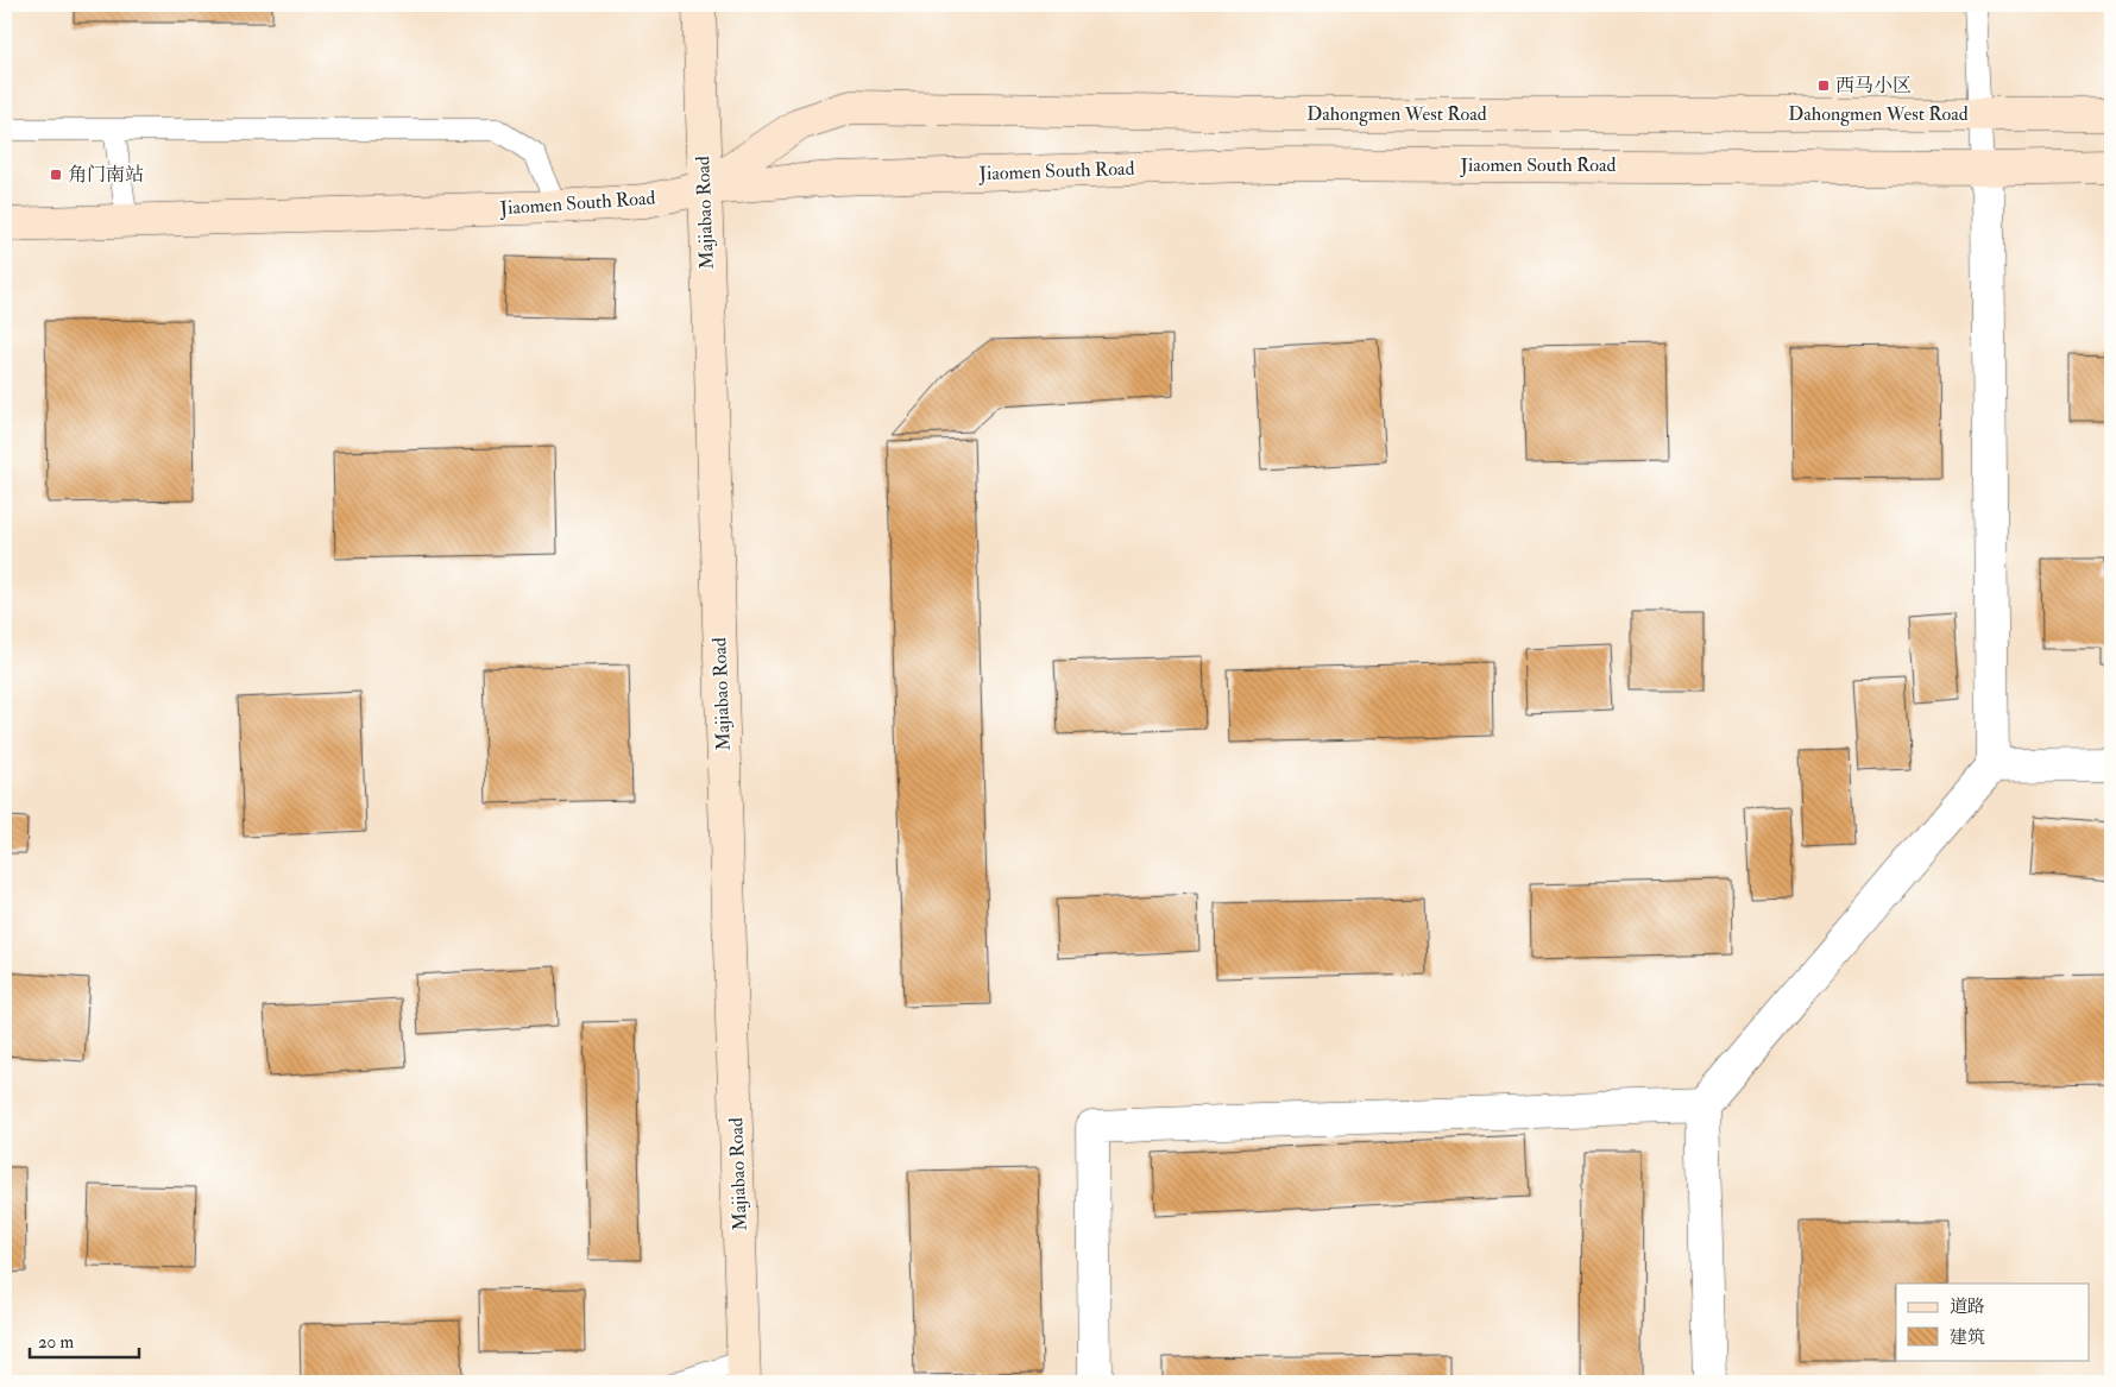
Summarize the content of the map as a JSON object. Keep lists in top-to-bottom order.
{
  "streets": {
    "street": ["Dahongmen West Road", "Jiaomen South Road", "Majiabao Road"]
  },
  "crossings": [
    ["Dahongmen West Road", "Jiaomen South Road"],
    ["Dahongmen West Road", "Majiabao Road"],
    ["Jiaomen South Road", "Majiabao Road"]
  ],
  "places": {
    "transit": ["西马小区", "角门南站"]
  },
  "legend": ["道路", "建筑"],
  "scale_bar": "20 m"
}
